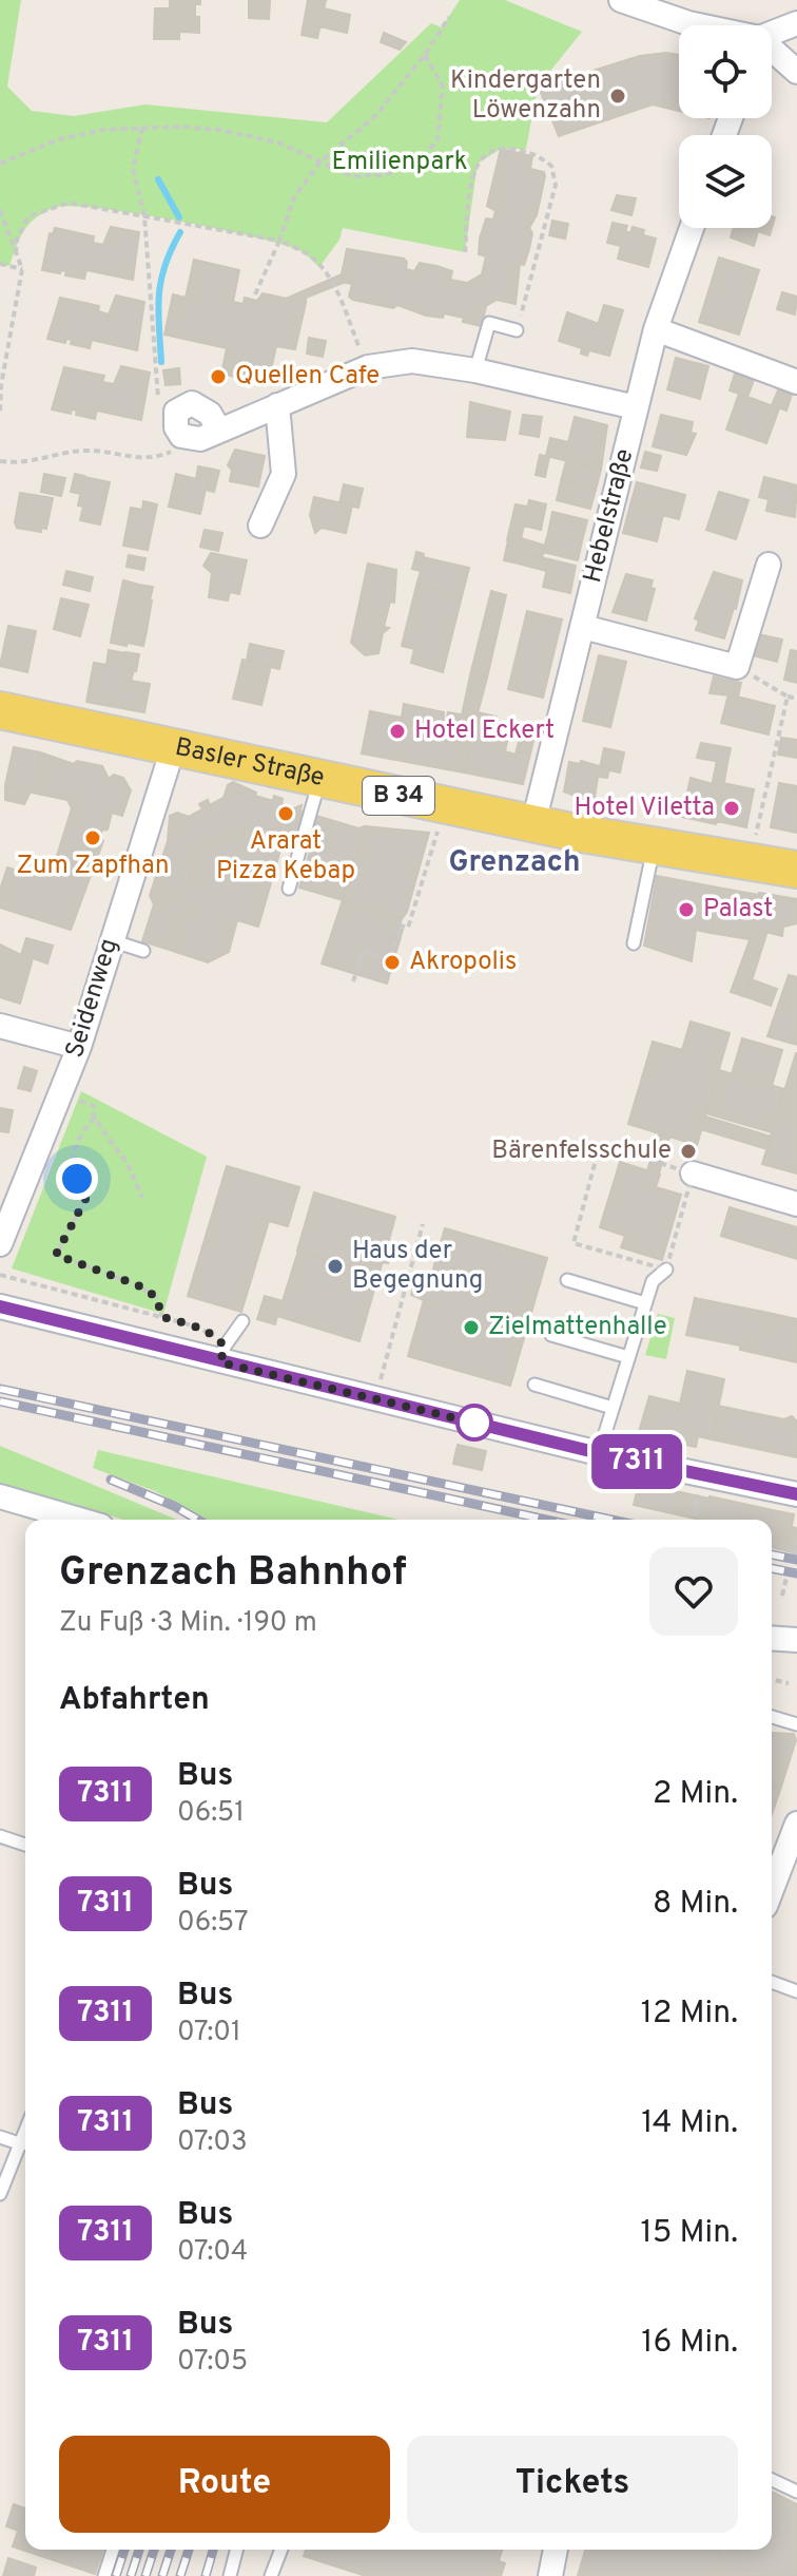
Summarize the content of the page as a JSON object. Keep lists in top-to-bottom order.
{
  "streets": {
    "main road": ["Basler Straße", "B 34"],
    "street": ["Hebelstraße", "Seidenweg"]
  },
  "crossings": [
    ["Hebelstraße", "Basler Straße"],
    ["Basler Straße", "Seidenweg"]
  ],
  "districts": ["Grenzach"],
  "parks": ["Emilienpark"],
  "places": [
    "Kindergarten Löwenzahn",
    "Quellen Cafe",
    "Hotel Eckert",
    "Hotel Viletta",
    "Ararat Pizza Kebap",
    "Zum Zapfhan",
    "Palast",
    "Akropolis",
    "Bärenfelsschule",
    "Haus der Begegnung",
    "Zielmattenhalle"
  ],
  "lines": ["bus line 7311"],
  "page": {
    "on_map": "7311",
    "heading": [
      ["Grenzach Bahnhof", "Zu Fuß · 3 Min. · 190 m"],
      "Abfahrten"
    ],
    "list": [
      {
        "mark": "7311",
        "name": "Bus",
        "note": "06:51",
        "value": "2 Min."
      },
      {
        "mark": "7311",
        "name": "Bus",
        "note": "06:57",
        "value": "8 Min."
      },
      {
        "mark": "7311",
        "name": "Bus",
        "note": "07:01",
        "value": "12 Min."
      },
      {
        "mark": "7311",
        "name": "Bus",
        "note": "07:03",
        "value": "14 Min."
      },
      {
        "mark": "7311",
        "name": "Bus",
        "note": "07:04",
        "value": "15 Min."
      },
      {
        "mark": "7311",
        "name": "Bus",
        "note": "07:05",
        "value": "16 Min."
      }
    ],
    "buttons": ["Route", "Tickets"]
  }
}
